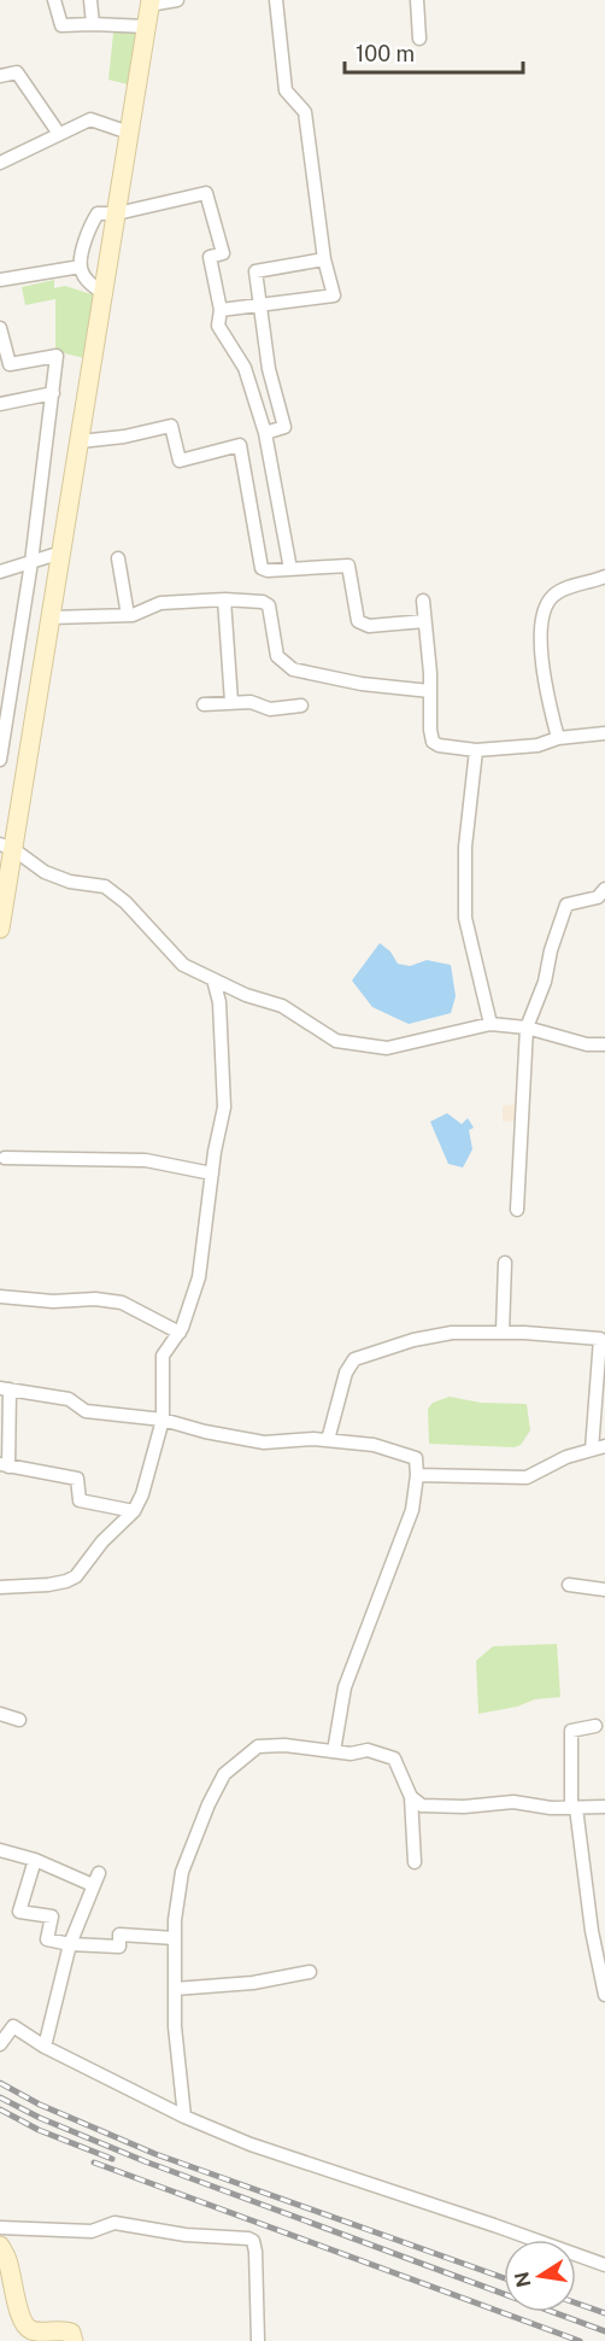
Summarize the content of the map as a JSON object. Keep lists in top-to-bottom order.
{
  "scale_bar": "100 m",
  "north": "left"
}
